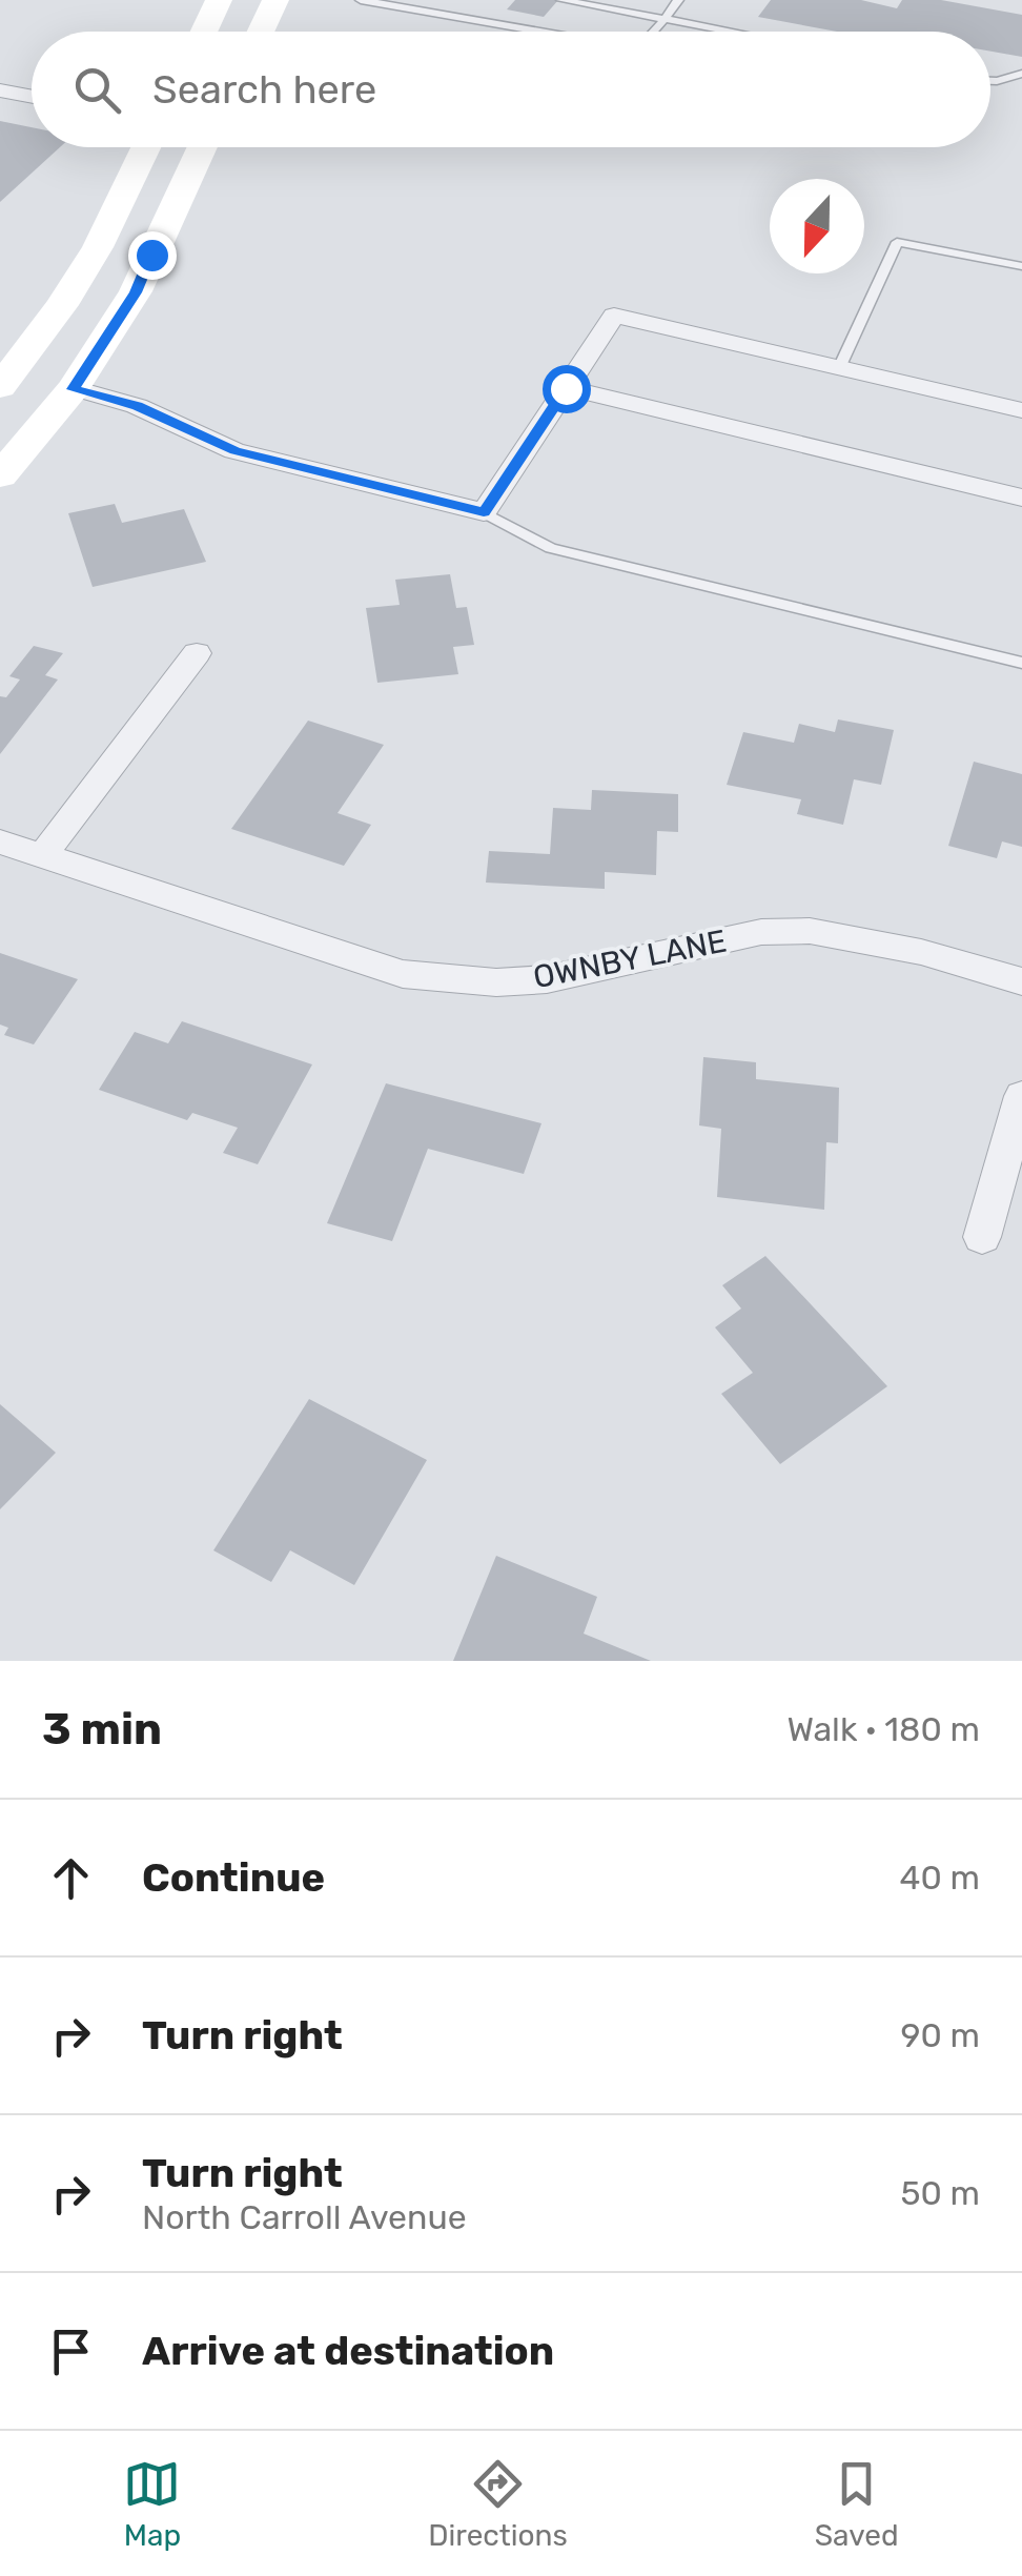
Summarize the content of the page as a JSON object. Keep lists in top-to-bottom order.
{
  "streets": {
    "street": ["OWNBY LANE"]
  },
  "north": "bottom",
  "page": {
    "search": "Search here",
    "heading": ["3 min", "Walk · 180 m"],
    "list": [
      ["Continue", "40 m"],
      ["Turn right", "90 m"],
      ["Turn right", "North Carroll Avenue", "50 m"],
      "Arrive at destination"
    ],
    "nav": ["Map", "Directions", "Saved"]
  }
}
